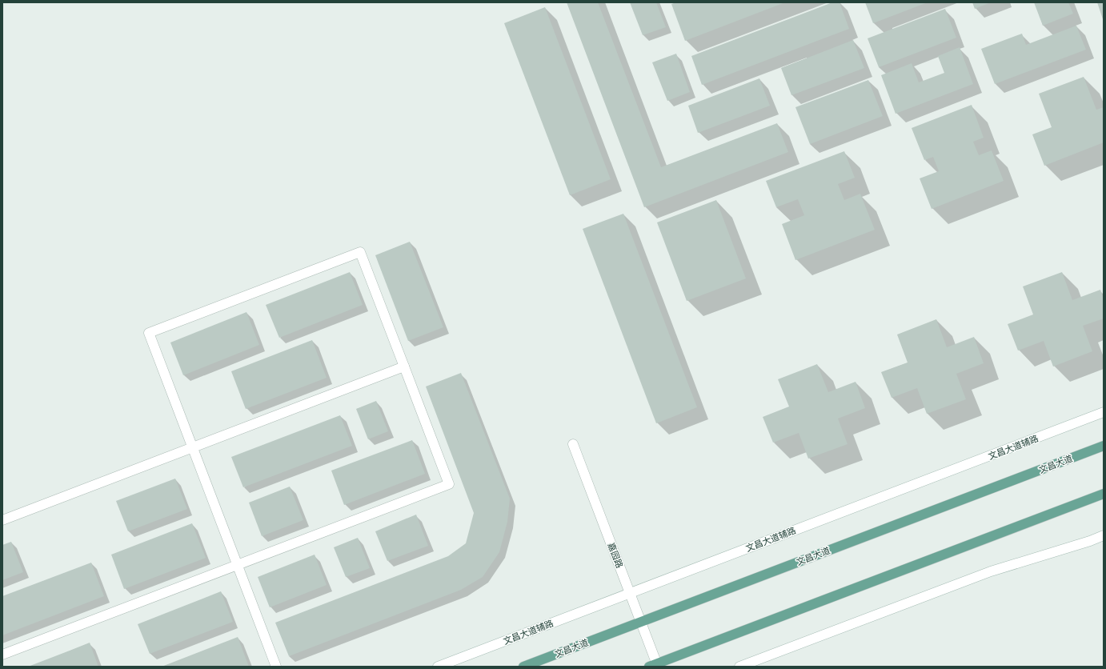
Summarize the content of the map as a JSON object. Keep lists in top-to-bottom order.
{
  "streets": {
    "main road": ["文昌大道"],
    "street": ["文昌大道辅路", "嘉园路"]
  },
  "crossings": [
    ["文昌大道辅路", "嘉园路"],
    ["文昌大道", "嘉园路"]
  ]
}
